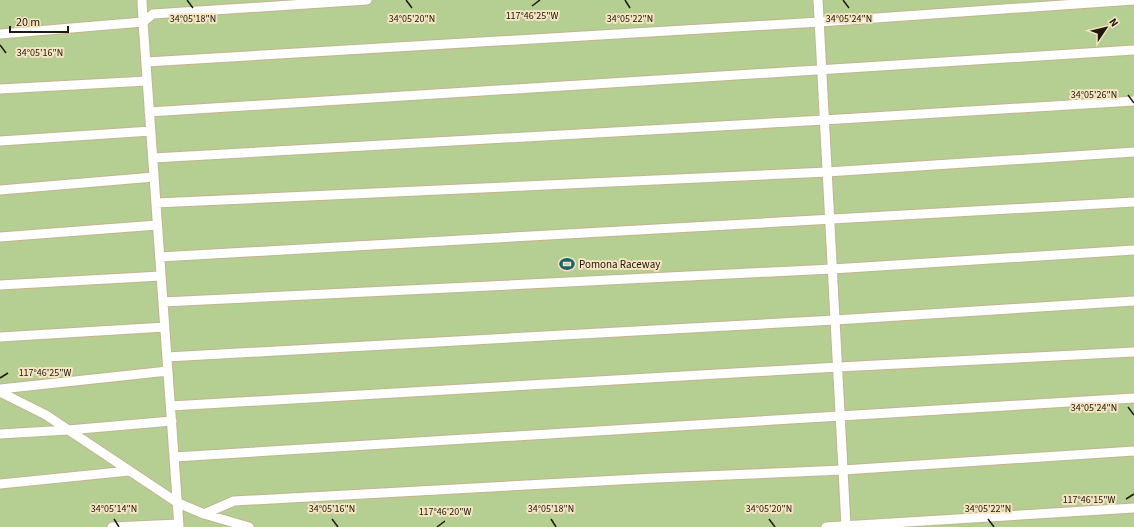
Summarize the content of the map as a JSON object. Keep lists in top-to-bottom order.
{
  "places": {
    "sports": ["Pomona Raceway"]
  },
  "scale_bar": "20 m",
  "north": "top right",
  "coordinates": [
    "117°46'25\"W",
    "34°05'18\"N",
    "34°05'20\"N",
    "34°05'22\"N",
    "34°05'24\"N",
    "34°05'16\"N",
    "34°05'26\"N",
    "117°46'15\"W",
    "34°05'14\"N",
    "117°46'20\"W"
  ]
}
